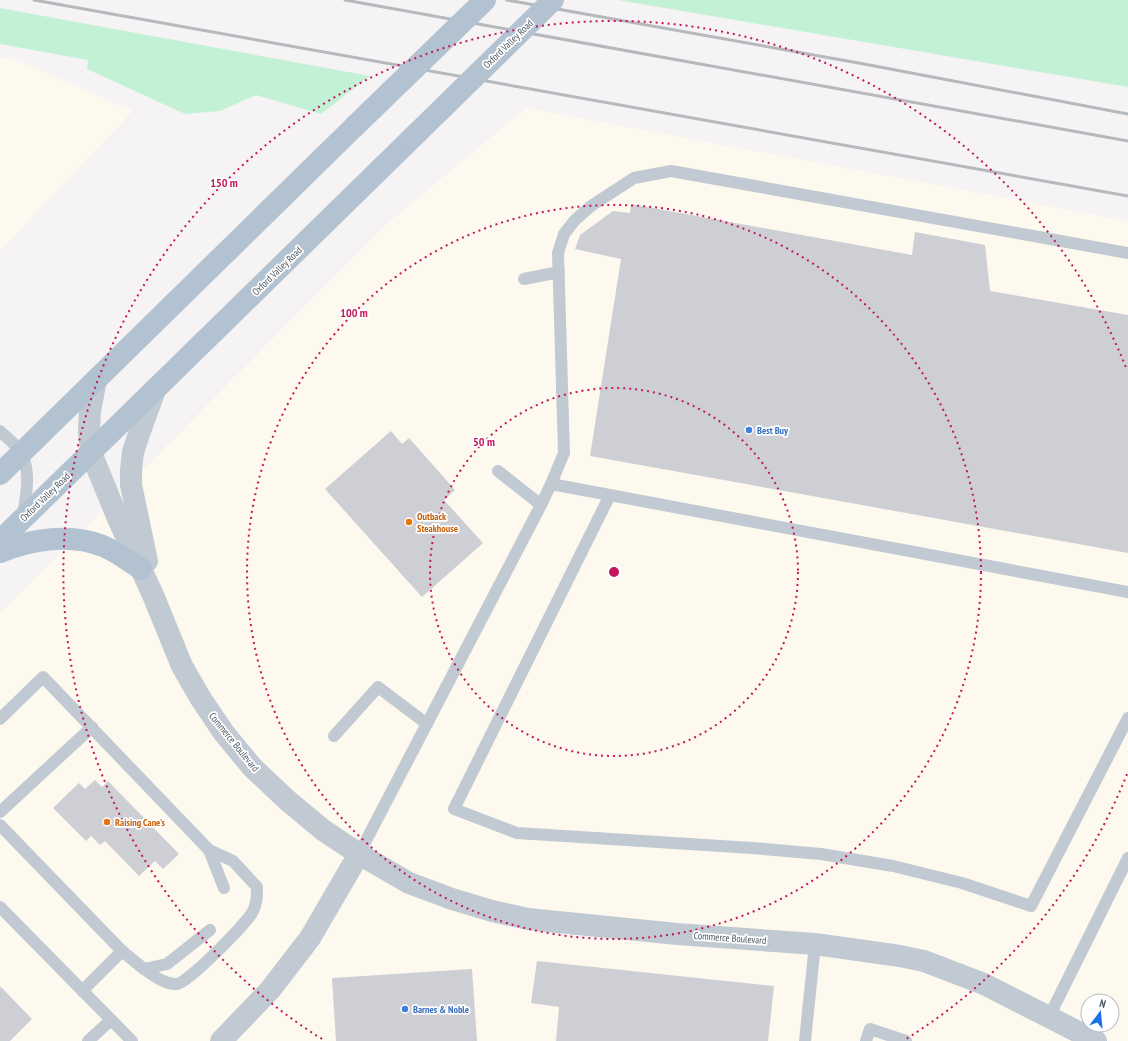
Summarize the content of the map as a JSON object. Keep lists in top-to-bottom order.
{
  "streets": {
    "main road": ["Oxford Valley Road"],
    "street": ["Commerce Boulevard"]
  },
  "crossings": [
    ["Oxford Valley Road", "Commerce Boulevard"]
  ],
  "places": [
    "Best Buy",
    "Outback Steakhouse",
    "Raising Cane's",
    "Barnes & Noble"
  ],
  "north": "top",
  "rings": ["150 m", "100 m", "50 m"]
}
